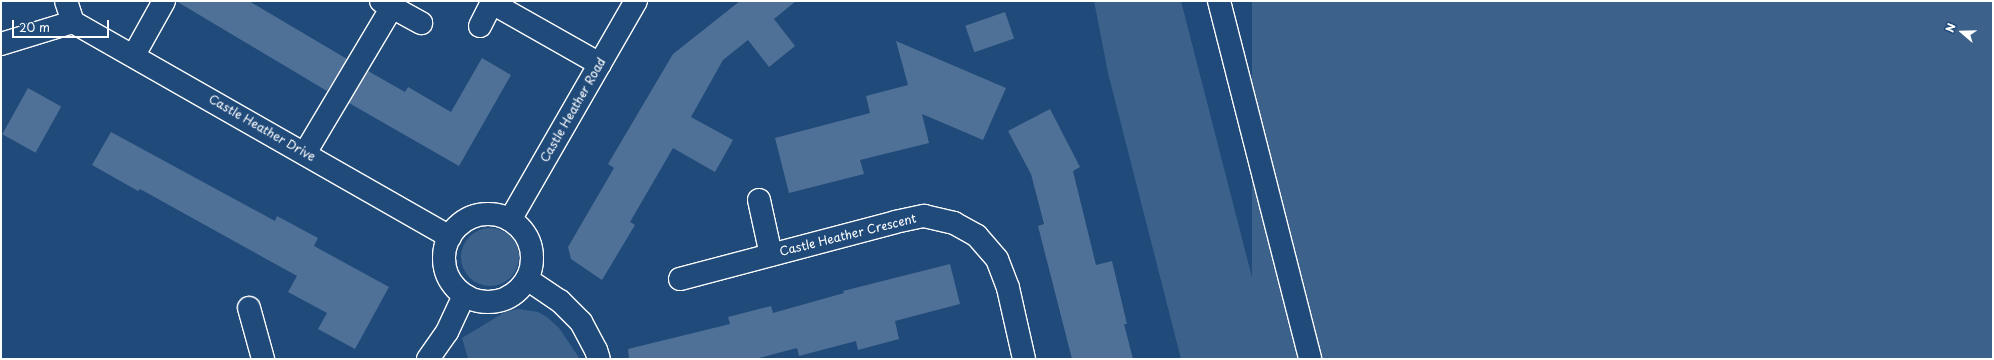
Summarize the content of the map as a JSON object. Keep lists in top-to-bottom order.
{
  "streets": {
    "street": ["Castle Heather Road", "Castle Heather Drive", "Castle Heather Crescent"]
  },
  "crossings": [
    ["Castle Heather Road", "Castle Heather Drive"]
  ],
  "scale_bar": "20 m",
  "north": "left"
}
